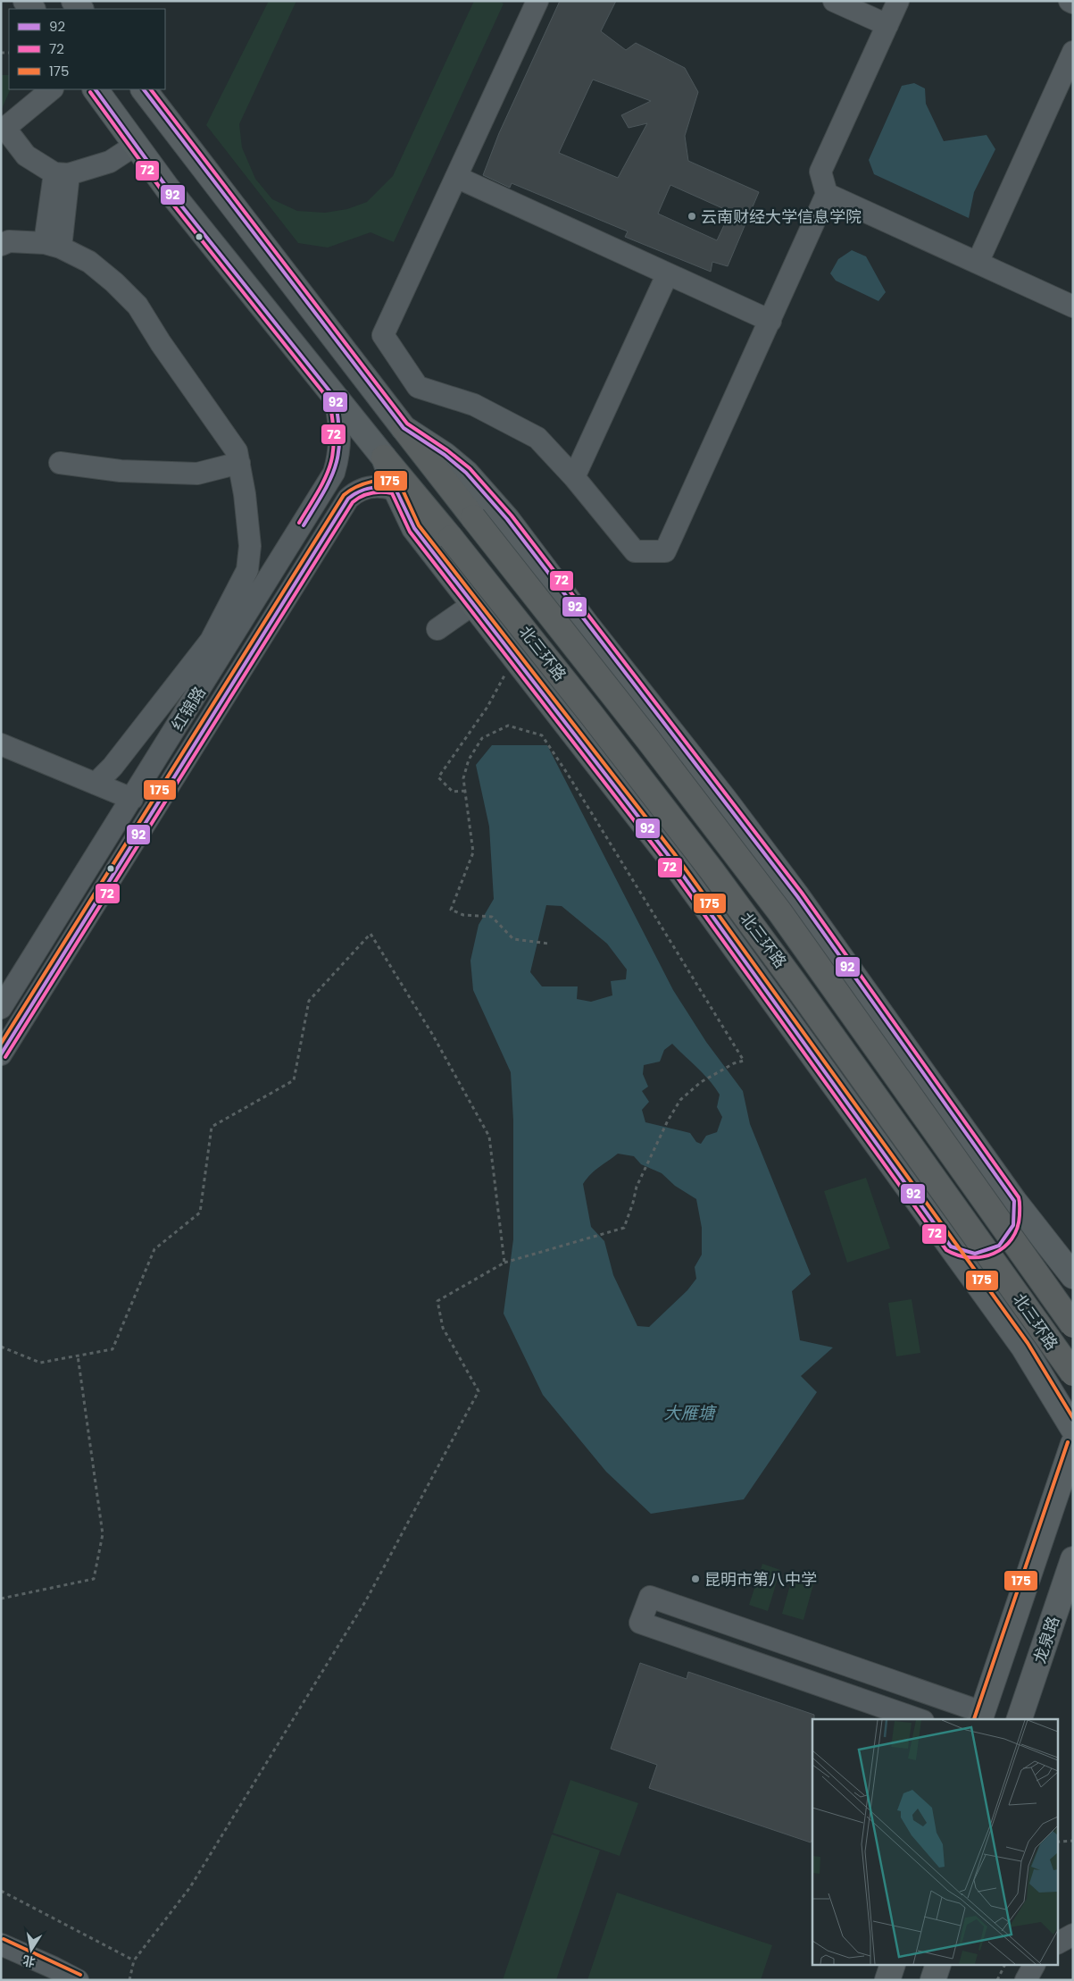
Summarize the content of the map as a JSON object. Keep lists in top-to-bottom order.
{
  "streets": {
    "highway": ["北三环路"],
    "main road": ["龙泉路"],
    "street": ["红锦路"]
  },
  "water": ["大雁塘"],
  "places": ["云南财经大学信息学院", "昆明市第八中学"],
  "lines": ["transit line 92", "transit line 72", "transit line 175"],
  "legend": ["92", "72", "175"],
  "north": "bottom"
}
